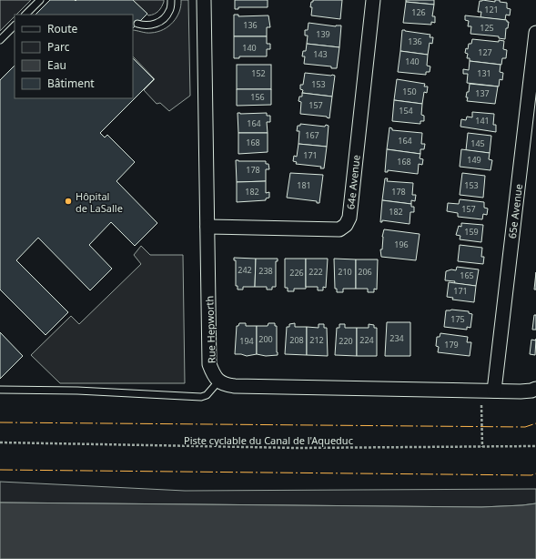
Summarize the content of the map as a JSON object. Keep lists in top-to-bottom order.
{
  "streets": {
    "street": ["64e Avenue", "65e Avenue", "Rue Hepworth"],
    "path": ["Piste cyclable du Canal de l'Aqueduc"]
  },
  "crossings": [
    ["64e Avenue", "Rue Hepworth"]
  ],
  "places": ["Hôpital de LaSalle"],
  "house_numbers": [
    "121",
    "126",
    "136",
    "125",
    "139",
    "136",
    "140",
    "127",
    "143",
    "140",
    "152",
    "131",
    "153",
    "150",
    "137",
    "156",
    "157",
    "154",
    "141",
    "164",
    "167",
    "164",
    "168",
    "145",
    "171",
    "149",
    "168",
    "178",
    "181",
    "153",
    "182",
    "178",
    "157",
    "182",
    "159",
    "196",
    "242",
    "238",
    "222",
    "210",
    "206",
    "226",
    "165",
    "171",
    "175",
    "234",
    "200",
    "208",
    "212",
    "224",
    "194",
    "220",
    "179"
  ],
  "legend": [
    "Route",
    "Parc",
    "Eau",
    "Bâtiment"
  ]
}
